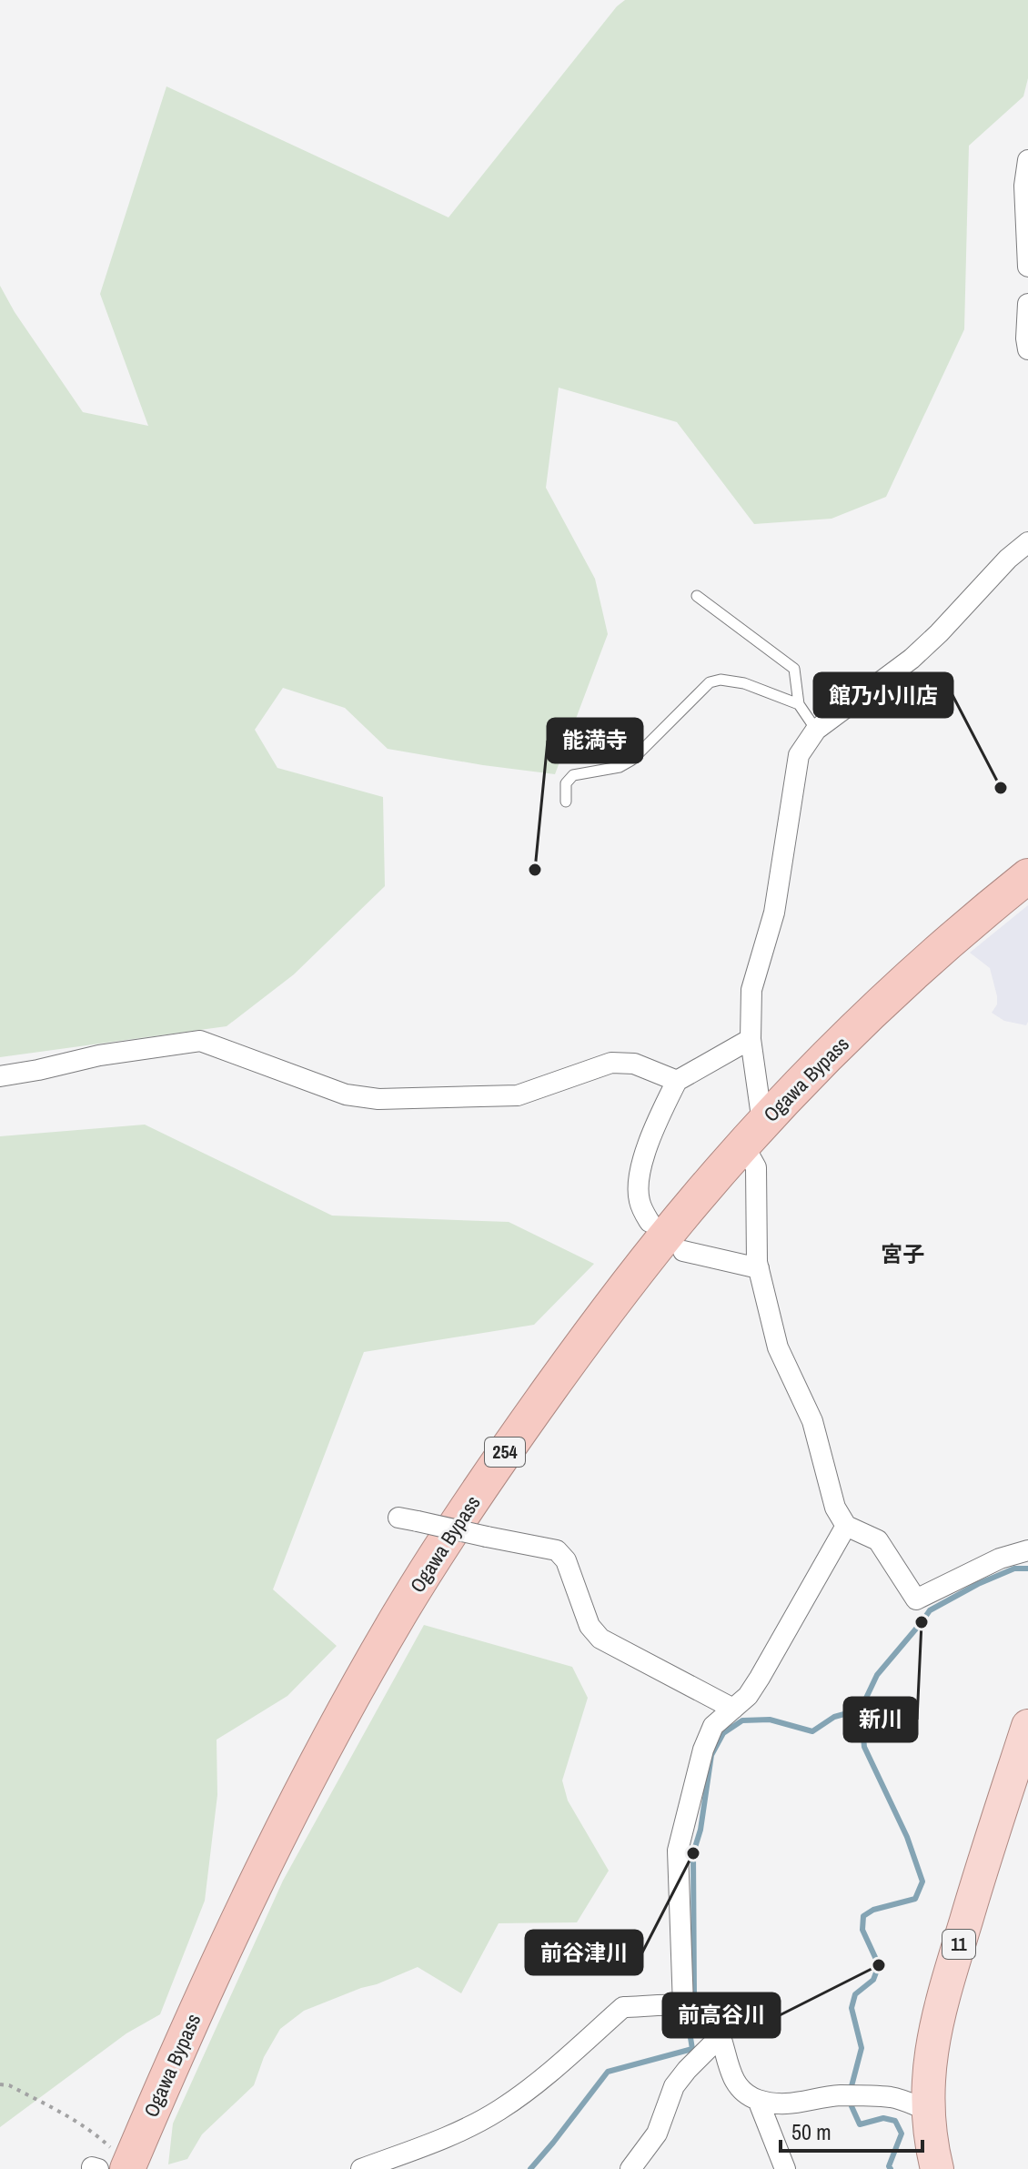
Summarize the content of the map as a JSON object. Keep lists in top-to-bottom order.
{
  "streets": {
    "highway": ["Ogawa Bypass", "254"],
    "main road": ["11"]
  },
  "districts": ["宮子"],
  "places": [
    "館乃小川店",
    "能満寺",
    "新川",
    "前谷津川",
    "前高谷川"
  ],
  "scale_bar": "50 m"
}
